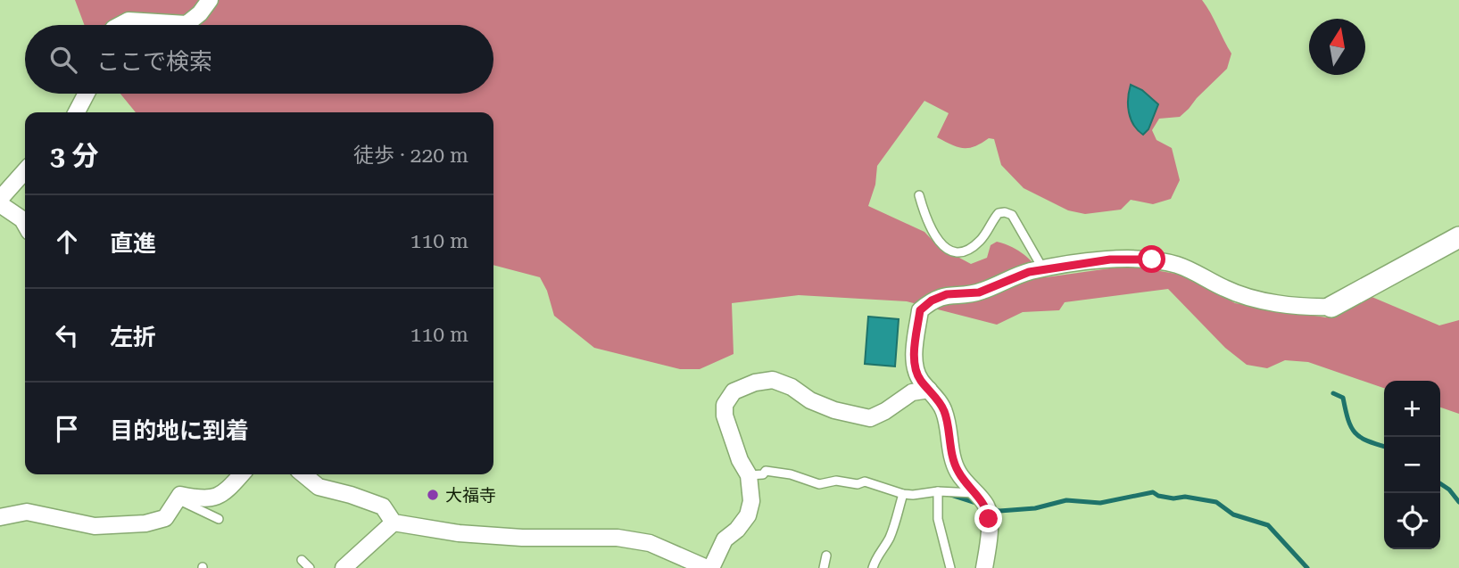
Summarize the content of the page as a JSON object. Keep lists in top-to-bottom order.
{
  "places": ["大福寺"],
  "north": "top",
  "page": {
    "search": "ここで検索",
    "heading": ["3 分", "徒歩 · 220 m"],
    "list": [
      ["直進", "110 m"],
      ["左折", "110 m"],
      "目的地に到着"
    ],
    "map_buttons": ["+", "−"]
  }
}
